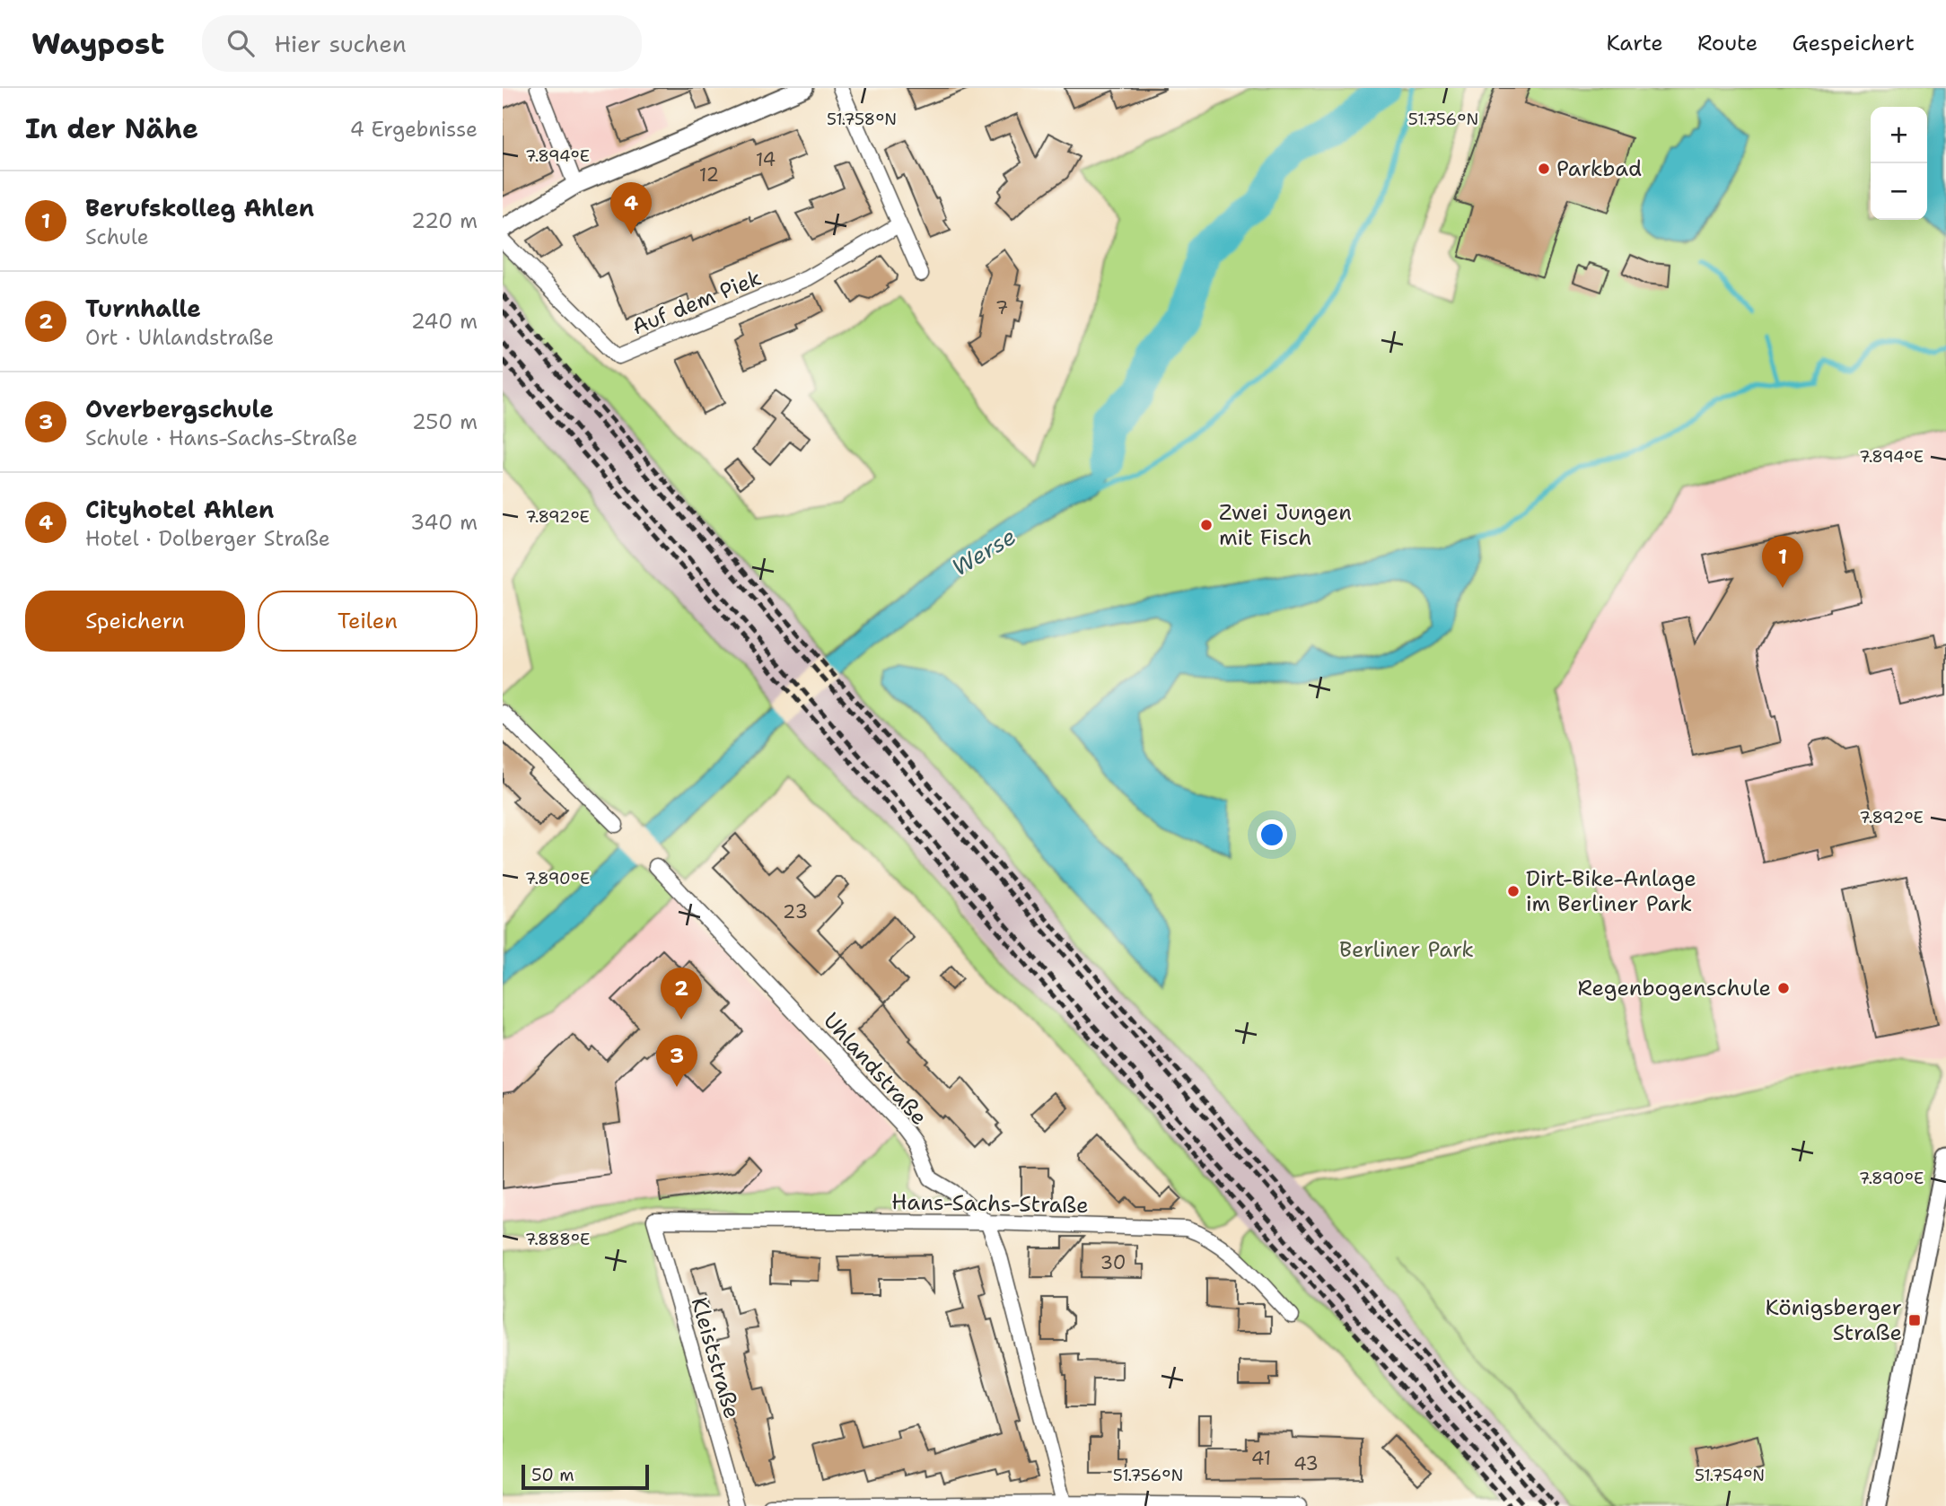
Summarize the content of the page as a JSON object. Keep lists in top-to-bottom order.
{
  "streets": {
    "street": [
      "Auf dem Piek",
      "Uhlandstraße",
      "Hans-Sachs-Straße",
      "Kleiststraße"
    ]
  },
  "crossings": [
    ["Uhlandstraße", "Hans-Sachs-Straße"],
    ["Hans-Sachs-Straße", "Kleiststraße"]
  ],
  "water": ["Werse"],
  "parks": ["Berliner Park"],
  "places": {
    "other": [
      "Parkbad",
      "Zwei Jungen mit Fisch",
      "Dirt-Bike-Anlage im Berliner Park",
      "Regenbogenschule"
    ],
    "transit": ["Königsberger Straße"]
  },
  "house_numbers": [
    "14",
    "12",
    "7",
    "23",
    "30",
    "41",
    "43"
  ],
  "scale_bar": "50 m",
  "page": {
    "header": "Waypost",
    "search": "Hier suchen",
    "nav": ["Karte", "Route", "Gespeichert"],
    "heading": ["In der Nähe", "4 Ergebnisse"],
    "map_buttons": ["+", "−"],
    "list": [
      {
        "mark": "1",
        "name": "Berufskolleg Ahlen",
        "note": "Schule",
        "value": "220 m"
      },
      {
        "mark": "2",
        "name": "Turnhalle",
        "note": "Ort · Uhlandstraße",
        "value": "240 m"
      },
      {
        "mark": "3",
        "name": "Overbergschule",
        "note": "Schule · Hans-Sachs-Straße",
        "value": "250 m"
      },
      {
        "mark": "4",
        "name": "Cityhotel Ahlen",
        "note": "Hotel · Dolberger Straße",
        "value": "340 m"
      }
    ],
    "pins": [
      "4",
      "1",
      "2",
      "3"
    ],
    "buttons": ["Speichern", "Teilen"],
    "scale": "50 m"
  },
  "coordinates": [
    "51.758°N",
    "51.756°N",
    "7.894°E",
    "7.892°E",
    "7.890°E",
    "7.888°E",
    "51.754°N"
  ]
}
